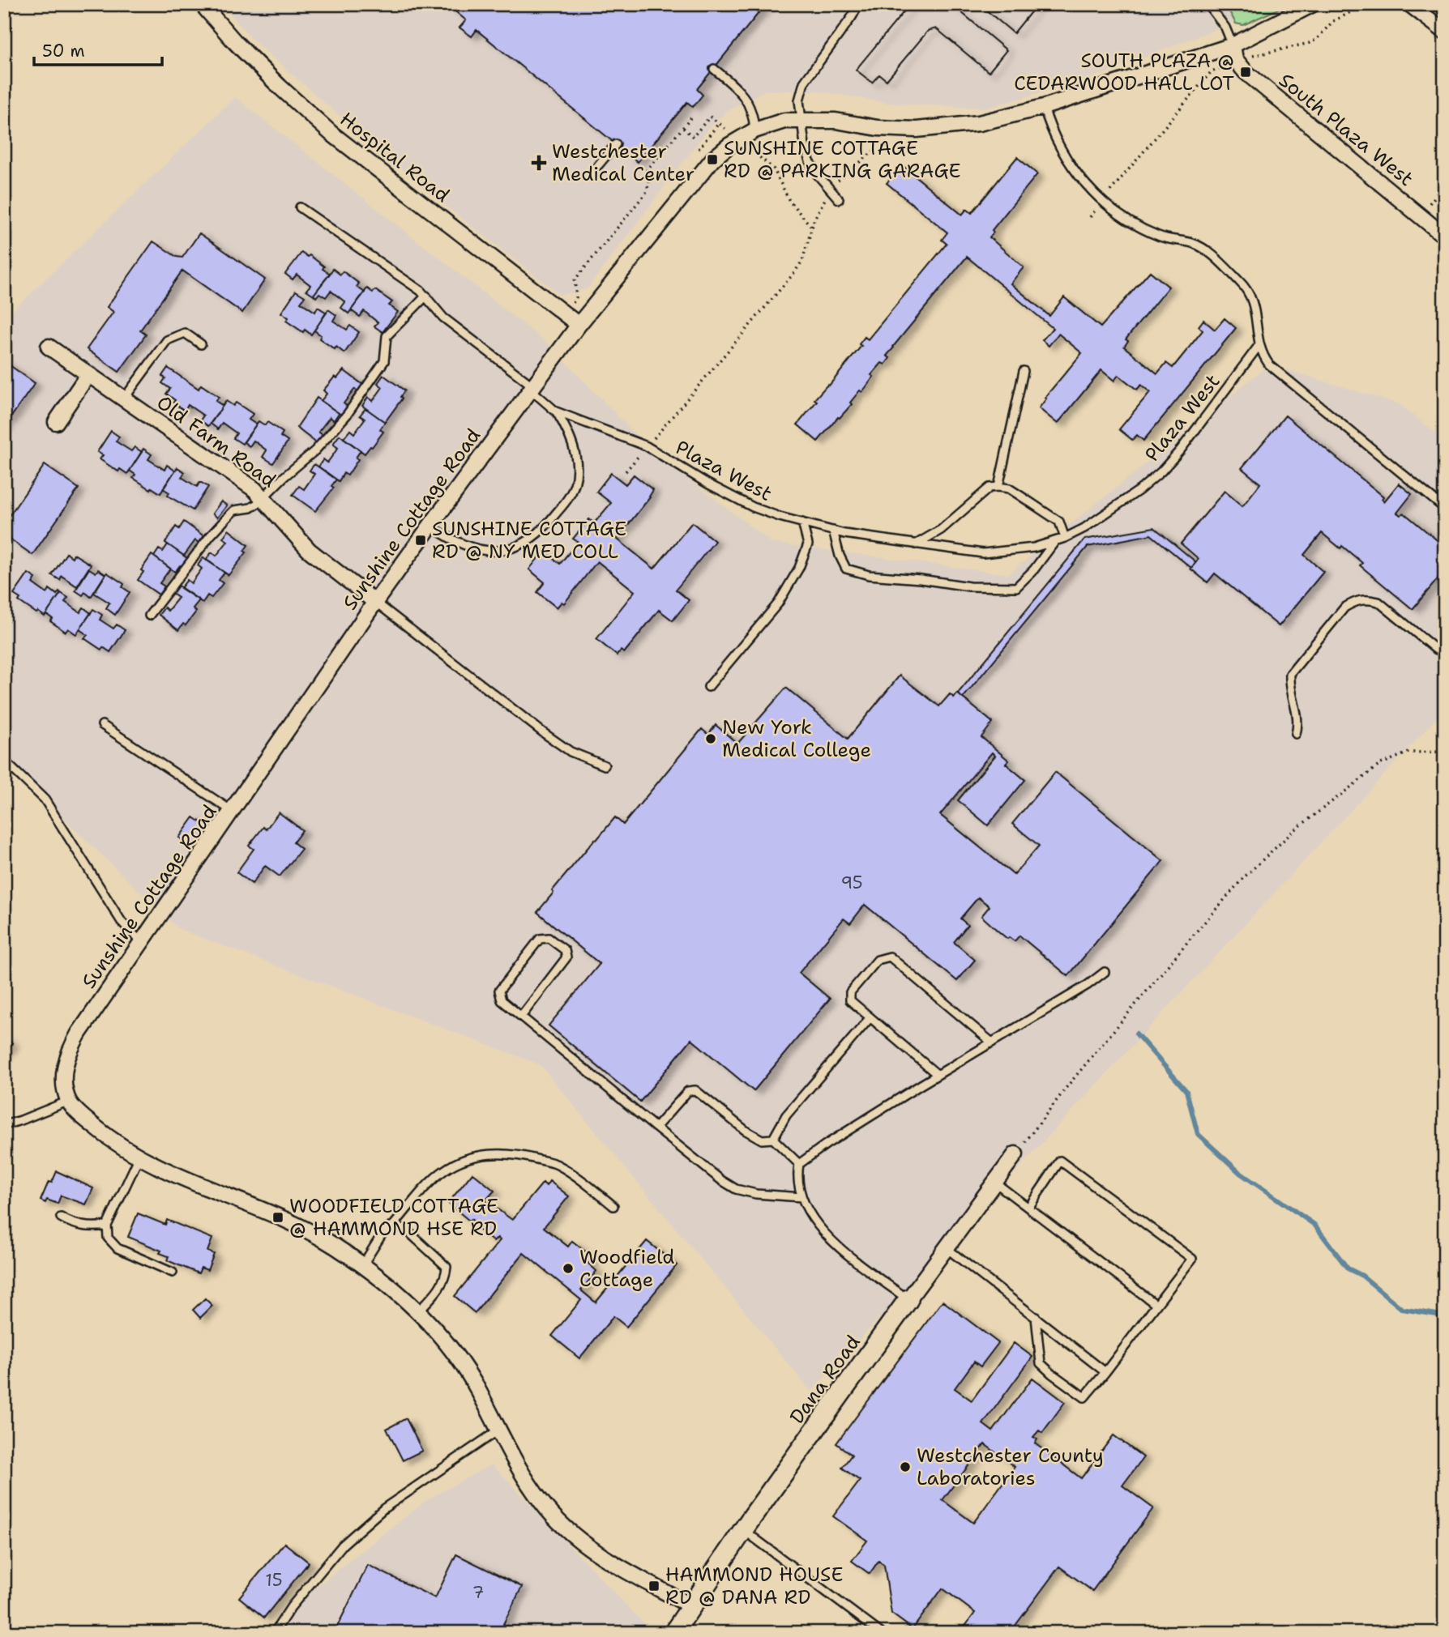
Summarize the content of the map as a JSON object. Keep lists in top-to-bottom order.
{
  "streets": {
    "street": [
      "South Plaza West",
      "Hospital Road",
      "Old Farm Road",
      "Sunshine Cottage Road",
      "Dana Road"
    ],
    "lane": ["Plaza West"]
  },
  "crossings": [
    ["South Plaza West", "Sunshine Cottage Road"],
    ["Hospital Road", "Sunshine Cottage Road"],
    ["Plaza West", "Sunshine Cottage Road"],
    ["Old Farm Road", "Sunshine Cottage Road"]
  ],
  "places": {
    "transit": [
      "SOUTH PLAZA @ CEDARWOOD HALL LOT",
      "SUNSHINE COTTAGE RD @ PARKING GARAGE",
      "SUNSHINE COTTAGE RD @ NY MED COLL",
      "WOODFIELD COTTAGE @ HAMMOND HSE RD",
      "HAMMOND HOUSE RD @ DANA RD"
    ],
    "health": ["Westchester Medical Center"],
    "other": ["New York Medical College", "Woodfield Cottage", "Westchester County Laboratories"]
  },
  "house_numbers": ["95", "15", "7"],
  "scale_bar": "50 m"
}
